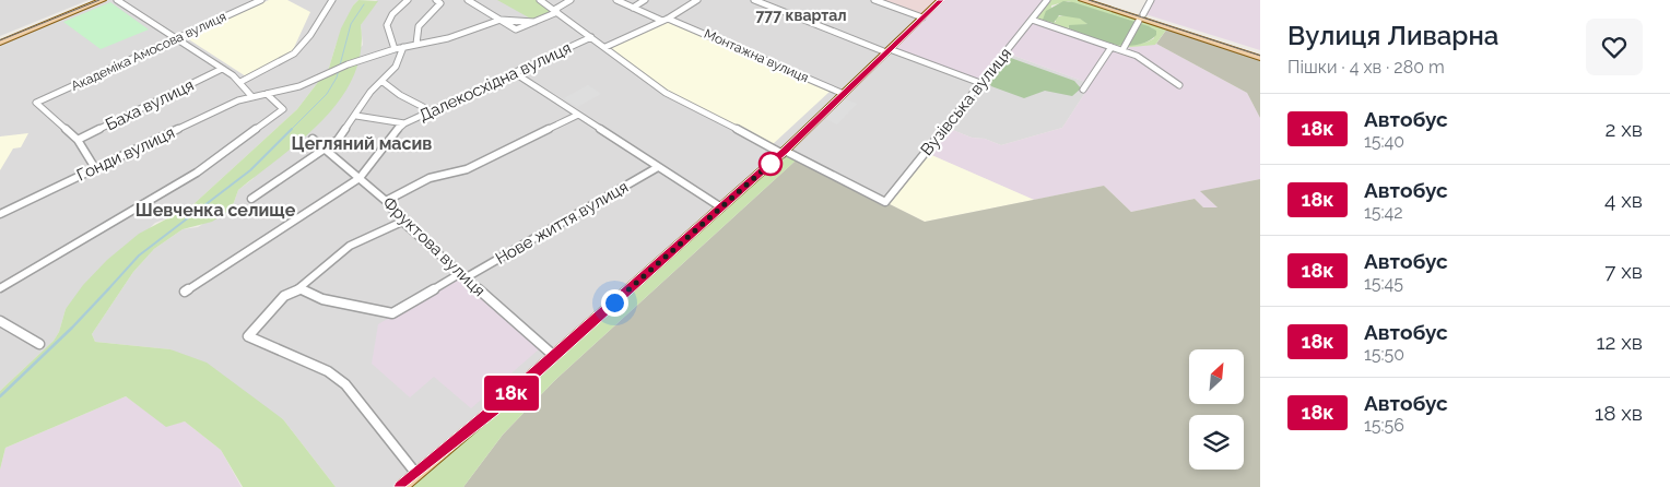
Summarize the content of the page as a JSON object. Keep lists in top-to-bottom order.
{
  "streets": {
    "street": [
      "Академіка Амосова вулиця",
      "Монтажна вулиця",
      "Далекосхідна вулиця",
      "Вузівська вулиця",
      "Баха вулиця",
      "Гонди вулиця",
      "Нове життя вулиця",
      "Фруктова вулиця"
    ]
  },
  "crossings": [
    ["Академіка Амосова вулиця", "Баха вулиця"],
    ["Далекосхідна вулиця", "Фруктова вулиця"],
    ["Нове життя вулиця", "Фруктова вулиця"]
  ],
  "districts": ["777 квартал", "Цегляний масив", "Шевченка селище"],
  "lines": ["bus line 18к"],
  "north": "top right",
  "page": {
    "on_map": "18к",
    "heading": ["Вулиця Ливарна", "Пішки · 4 хв · 280 m"],
    "list": [
      {
        "mark": "18к",
        "name": "Автобус",
        "note": "15:40",
        "value": "2 хв"
      },
      {
        "mark": "18к",
        "name": "Автобус",
        "note": "15:42",
        "value": "4 хв"
      },
      {
        "mark": "18к",
        "name": "Автобус",
        "note": "15:45",
        "value": "7 хв"
      },
      {
        "mark": "18к",
        "name": "Автобус",
        "note": "15:50",
        "value": "12 хв"
      },
      {
        "mark": "18к",
        "name": "Автобус",
        "note": "15:56",
        "value": "18 хв"
      }
    ]
  }
}
